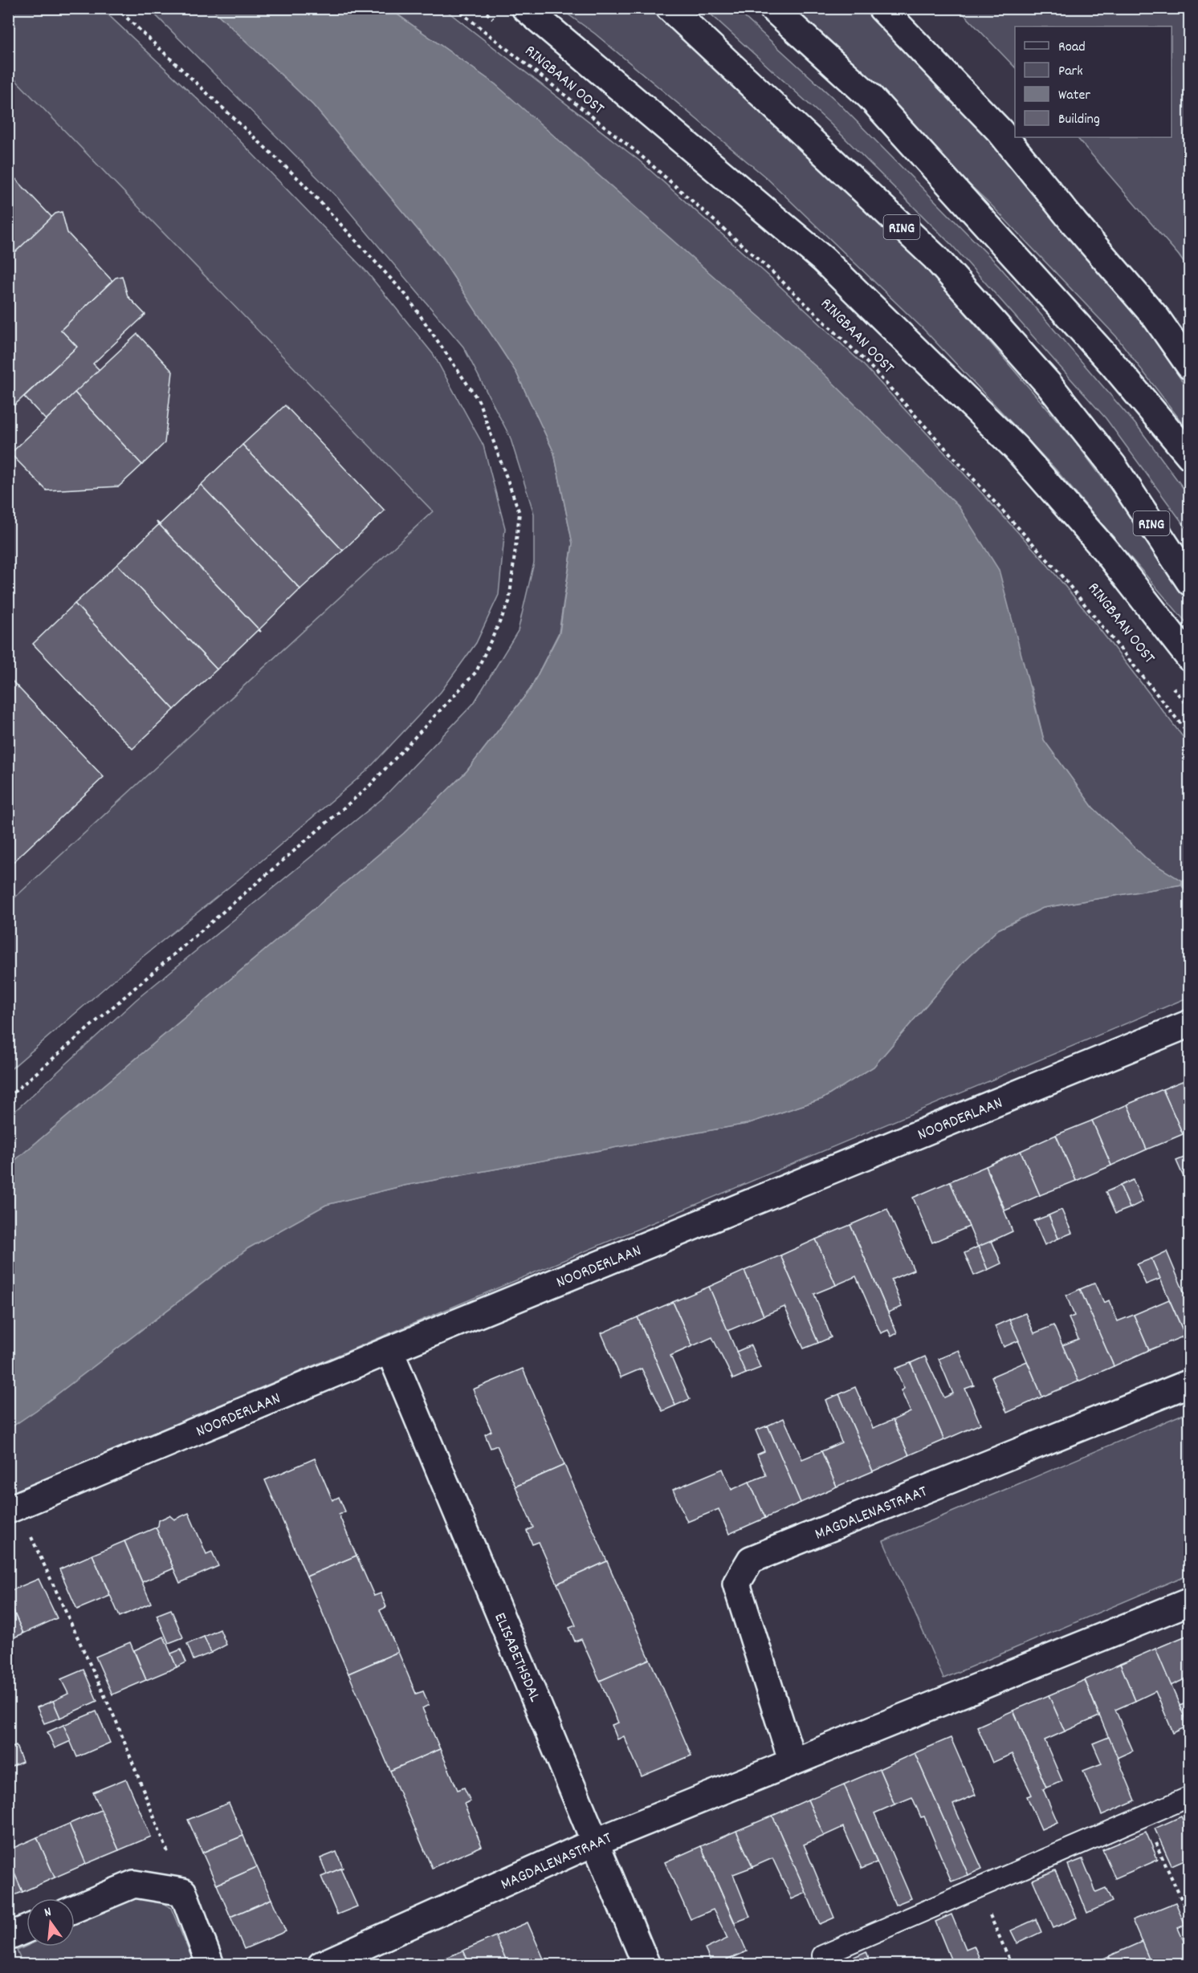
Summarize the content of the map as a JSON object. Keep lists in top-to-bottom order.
{
  "streets": {
    "street": [
      "RING",
      "NOORDERLAAN",
      "MAGDALENASTRAAT",
      "ELISABETHSDAL"
    ]
  },
  "crossings": [
    ["NOORDERLAAN", "ELISABETHSDAL"],
    ["MAGDALENASTRAAT", "ELISABETHSDAL"]
  ],
  "legend": [
    "Road",
    "Park",
    "Water",
    "Building"
  ],
  "north": "top"
}
